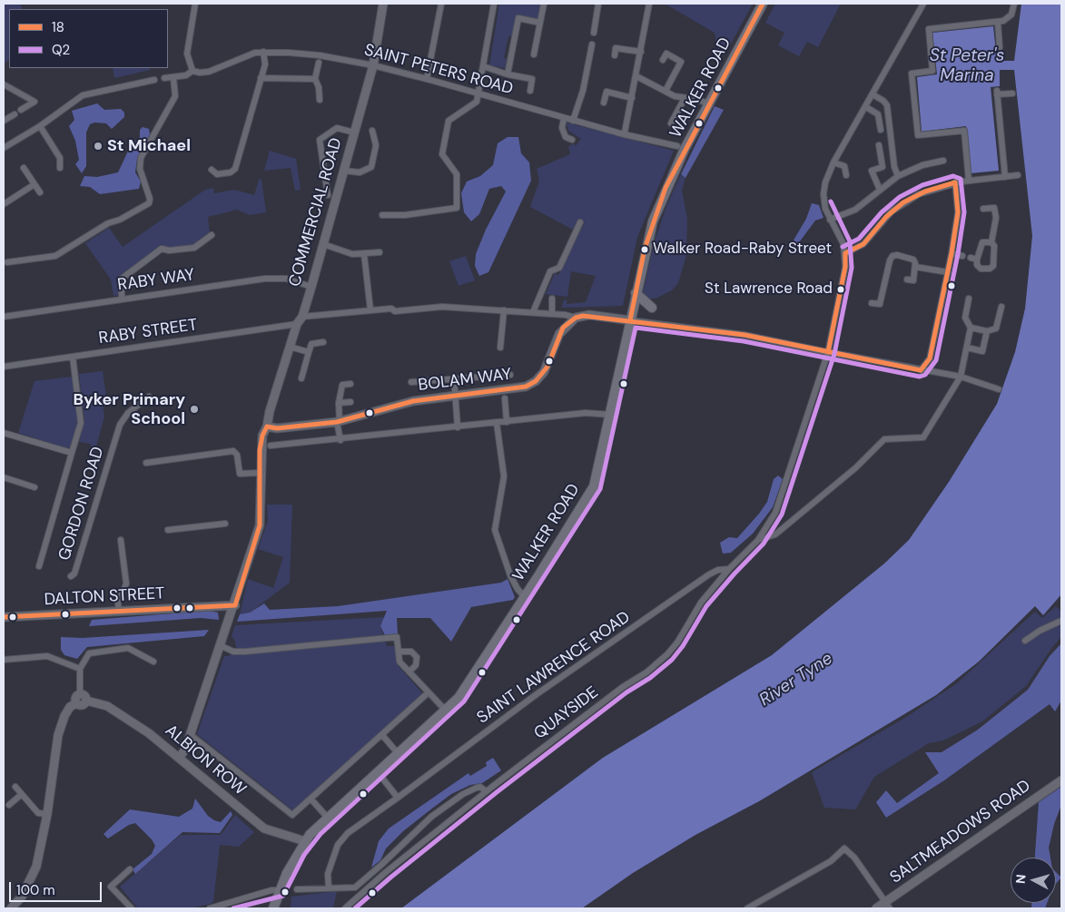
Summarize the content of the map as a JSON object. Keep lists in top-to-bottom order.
{
  "streets": {
    "main road": ["WALKER ROAD"],
    "street": [
      "SAINT PETERS ROAD",
      "COMMERCIAL ROAD",
      "RABY WAY",
      "RABY STREET",
      "BOLAM WAY",
      "GORDON ROAD",
      "DALTON STREET",
      "SAINT LAWRENCE ROAD",
      "QUAYSIDE",
      "ALBION ROW",
      "SALTMEADOWS ROAD"
    ]
  },
  "crossings": [
    ["SAINT PETERS ROAD", "COMMERCIAL ROAD"],
    ["WALKER ROAD", "ALBION ROW"],
    ["COMMERCIAL ROAD", "RABY WAY"],
    ["COMMERCIAL ROAD", "RABY STREET"],
    ["COMMERCIAL ROAD", "BOLAM WAY"],
    ["COMMERCIAL ROAD", "DALTON STREET"],
    ["COMMERCIAL ROAD", "ALBION ROW"],
    ["SAINT LAWRENCE ROAD", "QUAYSIDE"]
  ],
  "water": ["St Peter's Marina", "River Tyne"],
  "places": [
    "St Michael",
    "Walker Road-Raby Street",
    "St Lawrence Road",
    "Byker Primary School"
  ],
  "lines": ["transit line 18", "transit line Q2"],
  "legend": ["18", "Q2"],
  "scale_bar": "100 m",
  "north": "left"
}
